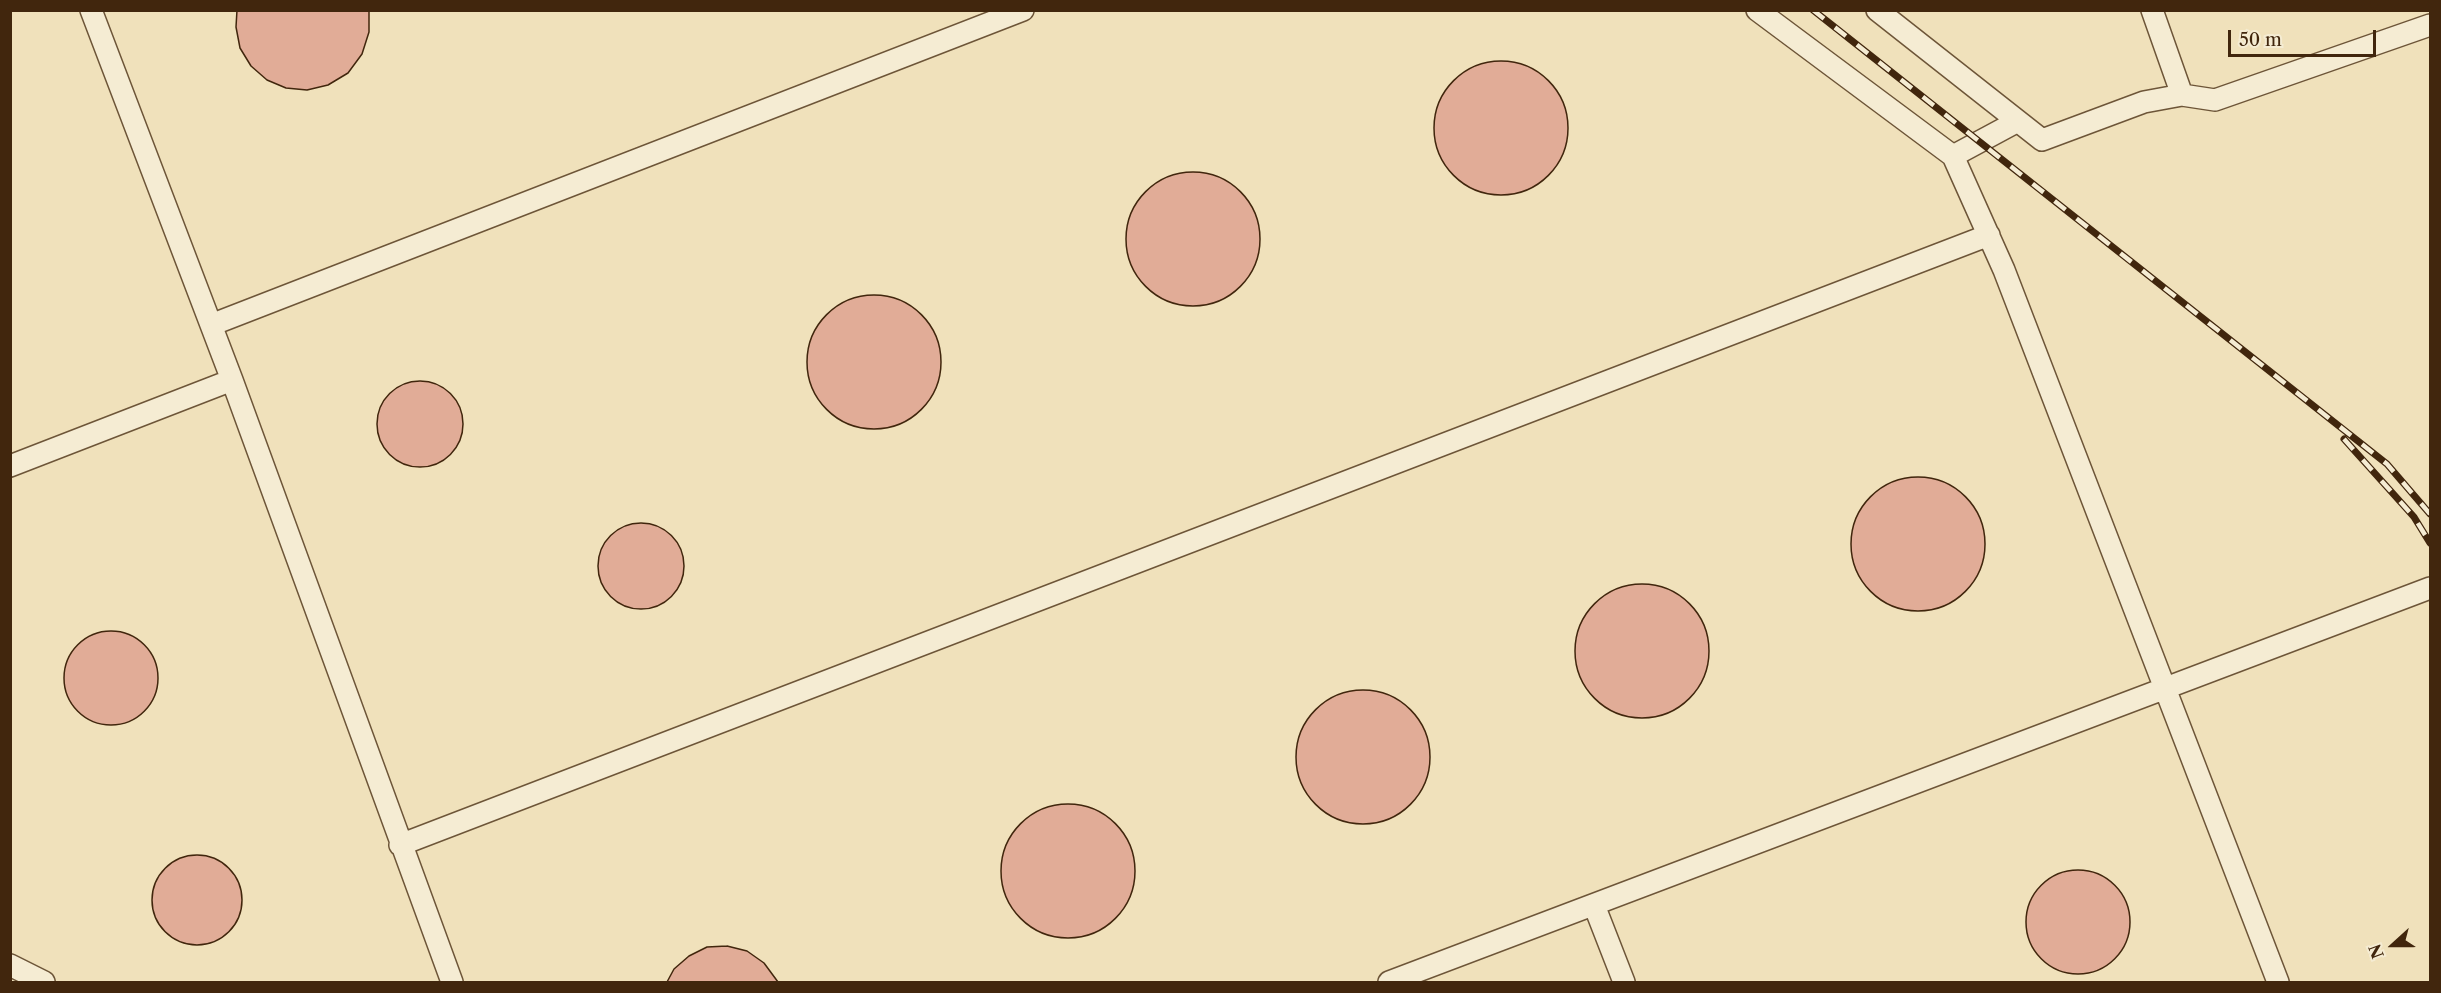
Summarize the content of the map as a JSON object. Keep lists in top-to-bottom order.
{
  "scale_bar": "50 m",
  "north": "left"
}
